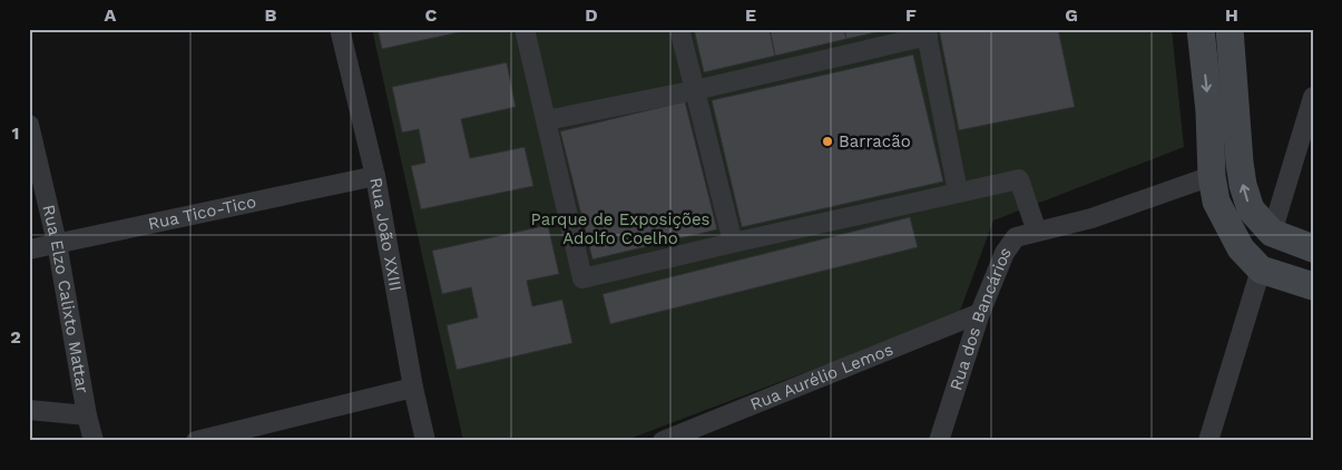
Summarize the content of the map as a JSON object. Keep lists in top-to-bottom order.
{
  "streets": {
    "street": [
      "Rua Tico-Tico",
      "Rua João XXIII",
      "Rua Elzo Calixto Mattar",
      "Rua dos Bancários",
      "Rua Aurélio Lemos"
    ]
  },
  "crossings": [
    ["Rua Tico-Tico", "Rua João XXIII"],
    ["Rua Tico-Tico", "Rua Elzo Calixto Mattar"],
    ["Rua dos Bancários", "Rua Aurélio Lemos"]
  ],
  "parks": ["Parque de Exposições Adolfo Coelho"],
  "places": ["Barracão"],
  "grid": {
    "columns": [
      "A",
      "B",
      "C",
      "D",
      "E",
      "F",
      "G",
      "H"
    ],
    "rows": ["1", "2"]
  }
}
